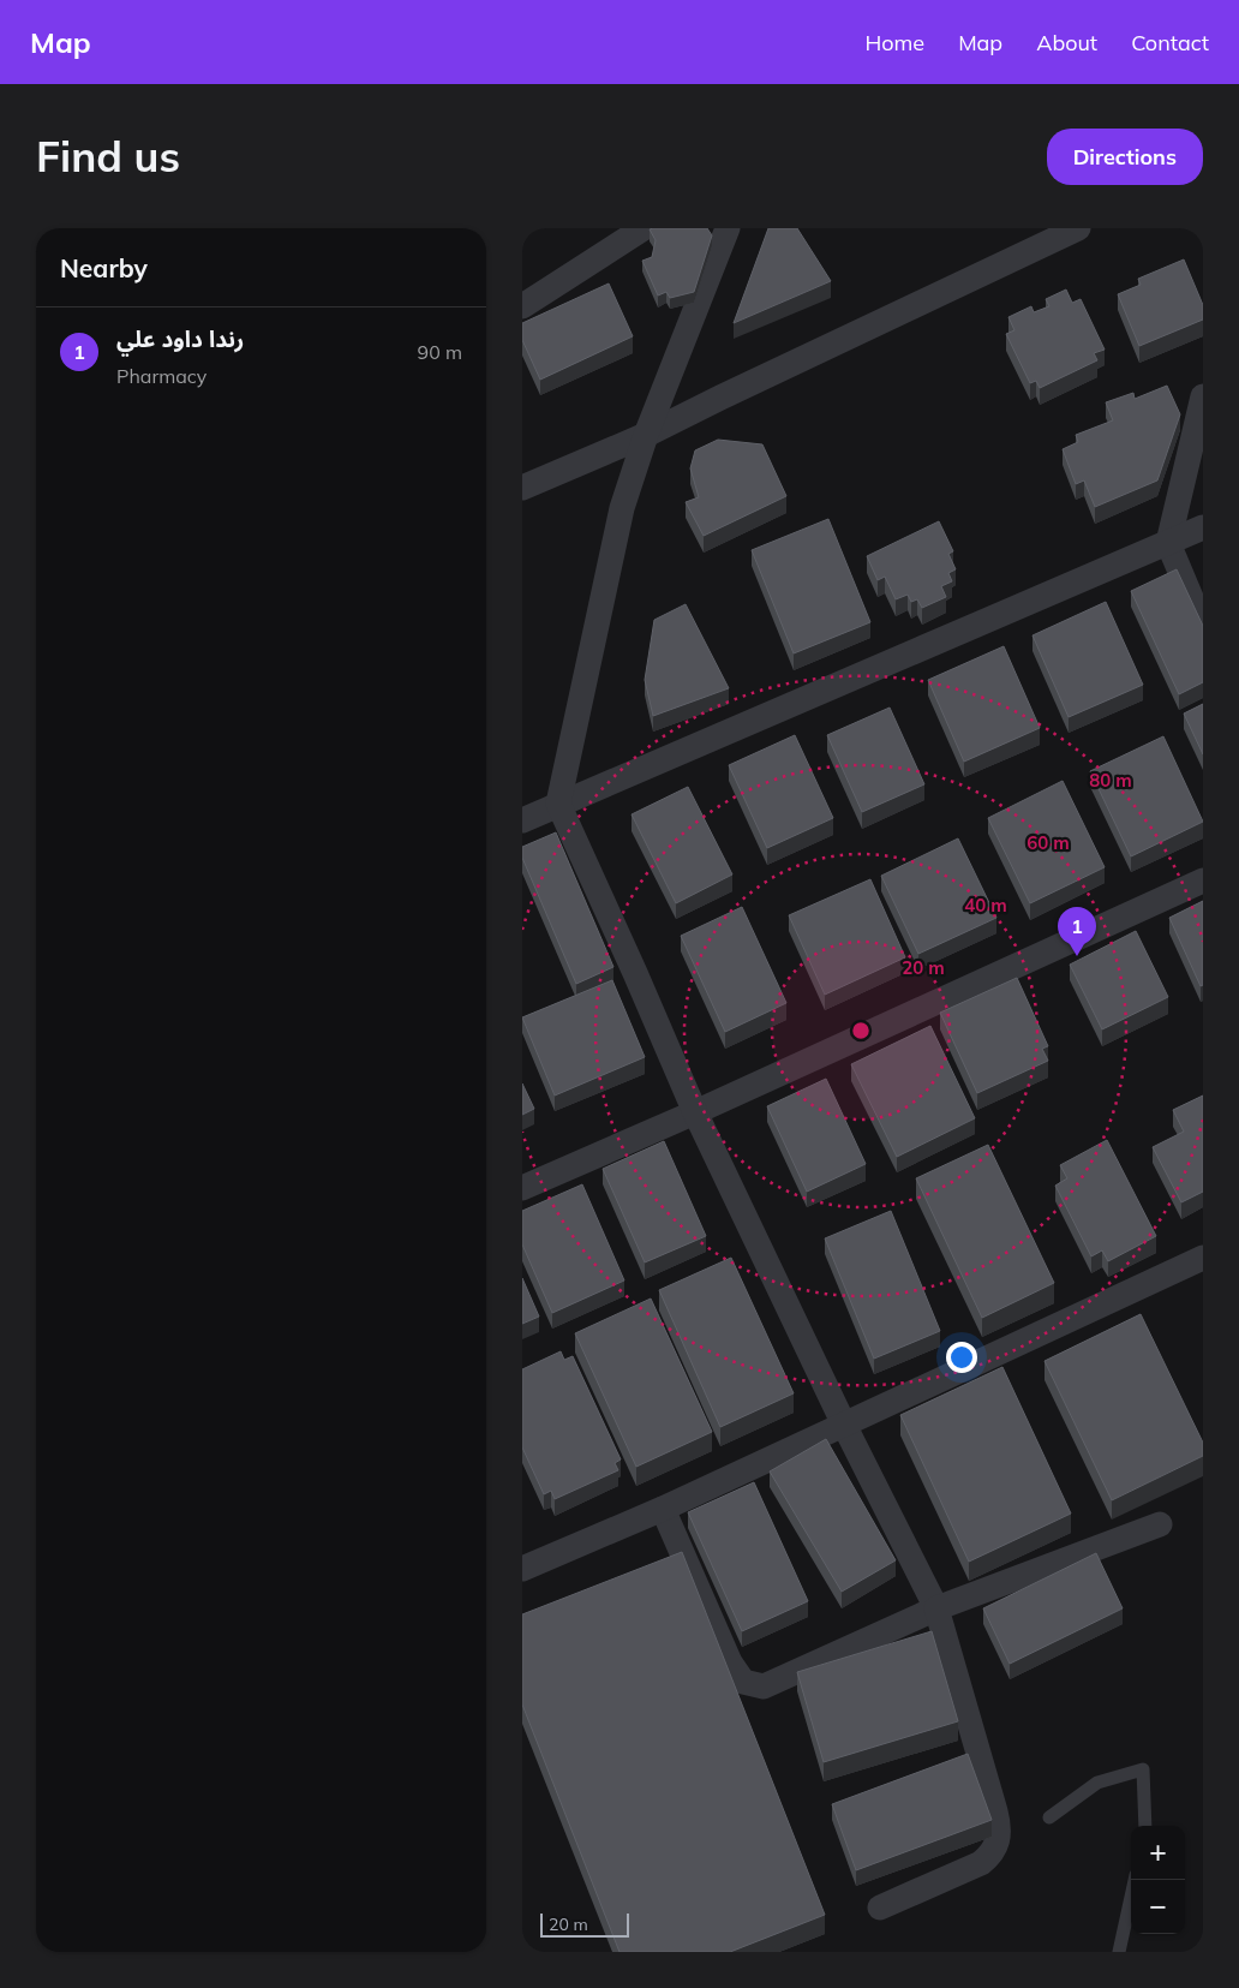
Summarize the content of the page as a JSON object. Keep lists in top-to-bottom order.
{
  "scale_bar": "20 m",
  "page": {
    "header": "Map",
    "nav": [
      "Home",
      "Map",
      "About",
      "Contact"
    ],
    "buttons": "Directions",
    "title": "Find us",
    "heading": "Nearby",
    "list": [
      {
        "mark": "1",
        "name": "رندا داود علي",
        "note": "Pharmacy",
        "value": "90 m"
      }
    ],
    "pins": "1",
    "map_buttons": ["+", "−"],
    "scale": "20 m"
  },
  "rings": [
    "80 m",
    "60 m",
    "40 m",
    "20 m"
  ]
}
